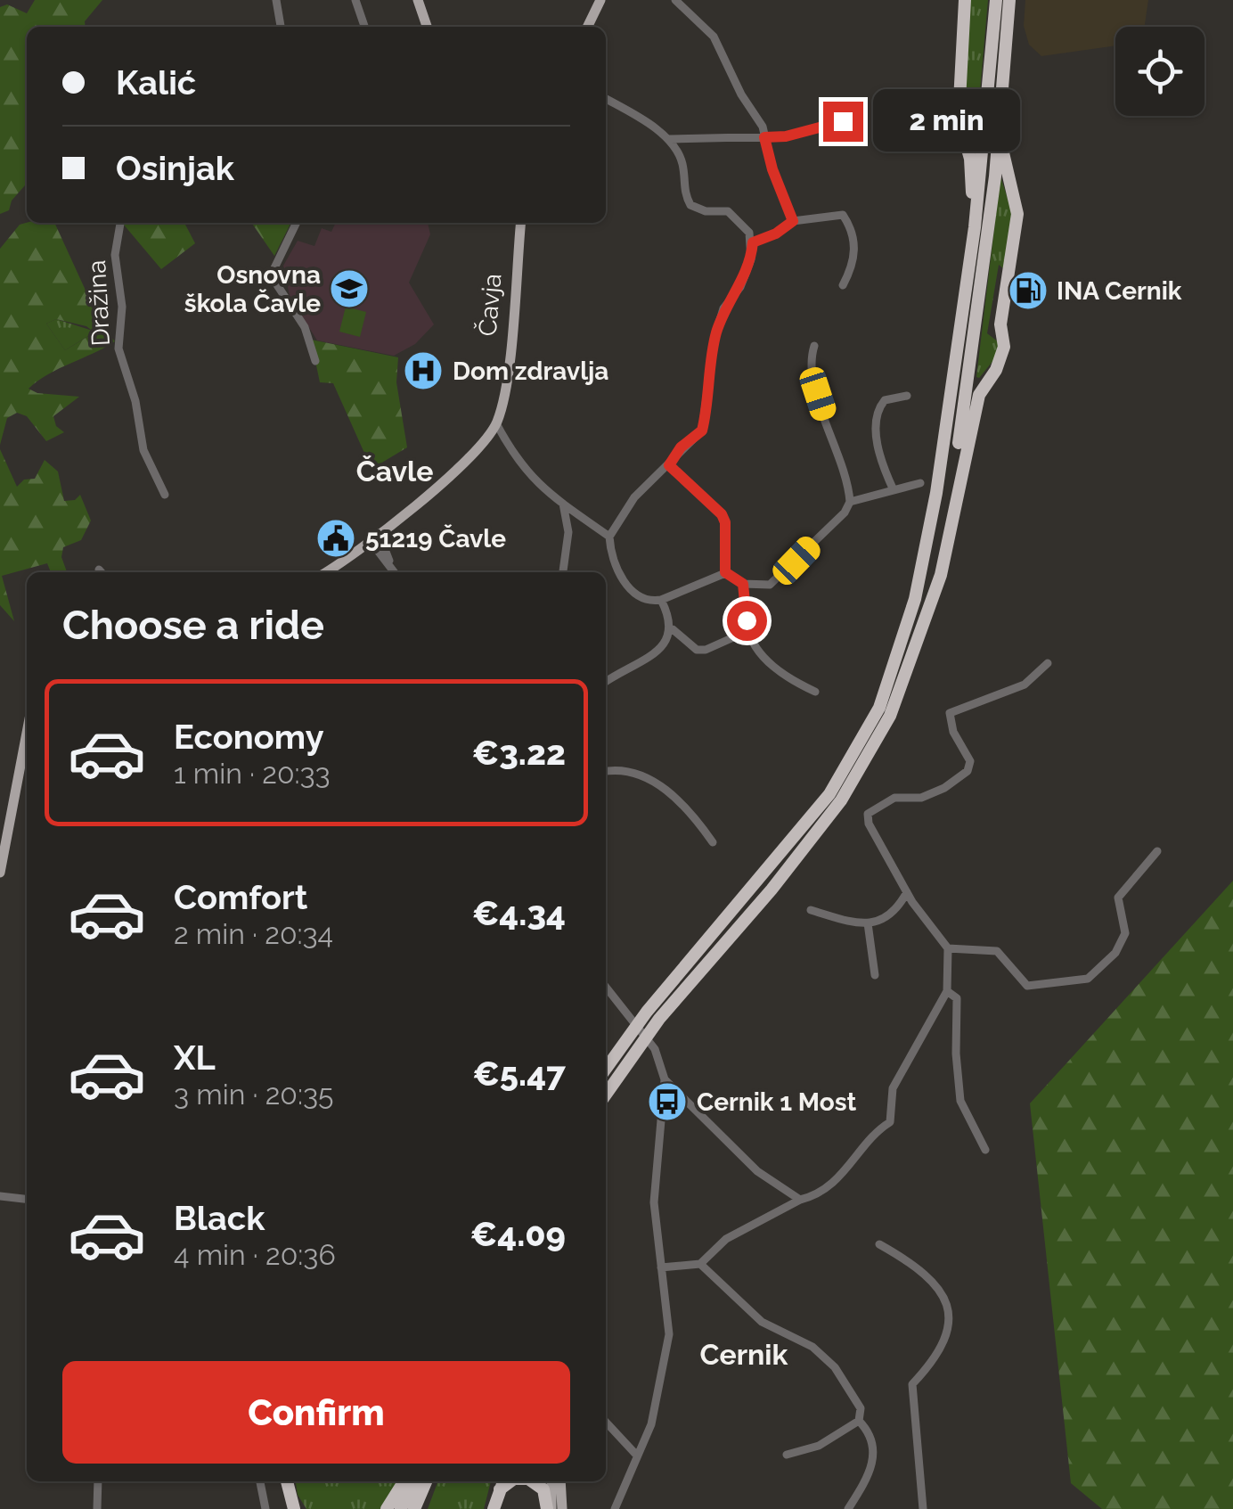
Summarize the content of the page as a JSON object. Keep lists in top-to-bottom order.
{
  "streets": {
    "main road": ["Čavja"],
    "street": ["Dražina"]
  },
  "districts": ["Čavle", "Cernik"],
  "places": {
    "school or university": ["Osnovna škola Čavle"],
    "fuel station": ["INA Cernik"],
    "hospital": ["Dom zdravlja"],
    "public building": ["51219 Čavle"],
    "bus stop": ["Cernik 1 Most"]
  },
  "page": {
    "banner": ["Kalić", "Osinjak"],
    "bubble": "2 min",
    "heading": "Choose a ride",
    "list": [
      {
        "name": "Economy",
        "note": "1 min · 20:33",
        "value": "€3.22"
      },
      {
        "name": "Comfort",
        "note": "2 min · 20:34",
        "value": "€4.34"
      },
      {
        "name": "XL",
        "note": "3 min · 20:35",
        "value": "€5.47"
      },
      {
        "name": "Black",
        "note": "4 min · 20:36",
        "value": "€4.09"
      }
    ],
    "buttons": "Confirm"
  }
}
